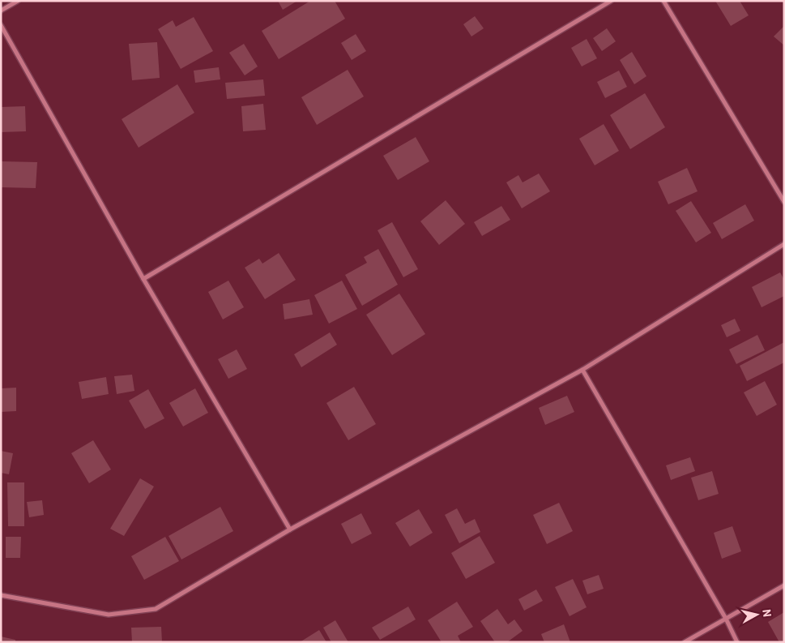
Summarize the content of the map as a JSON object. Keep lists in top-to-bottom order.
{
  "north": "right"
}
